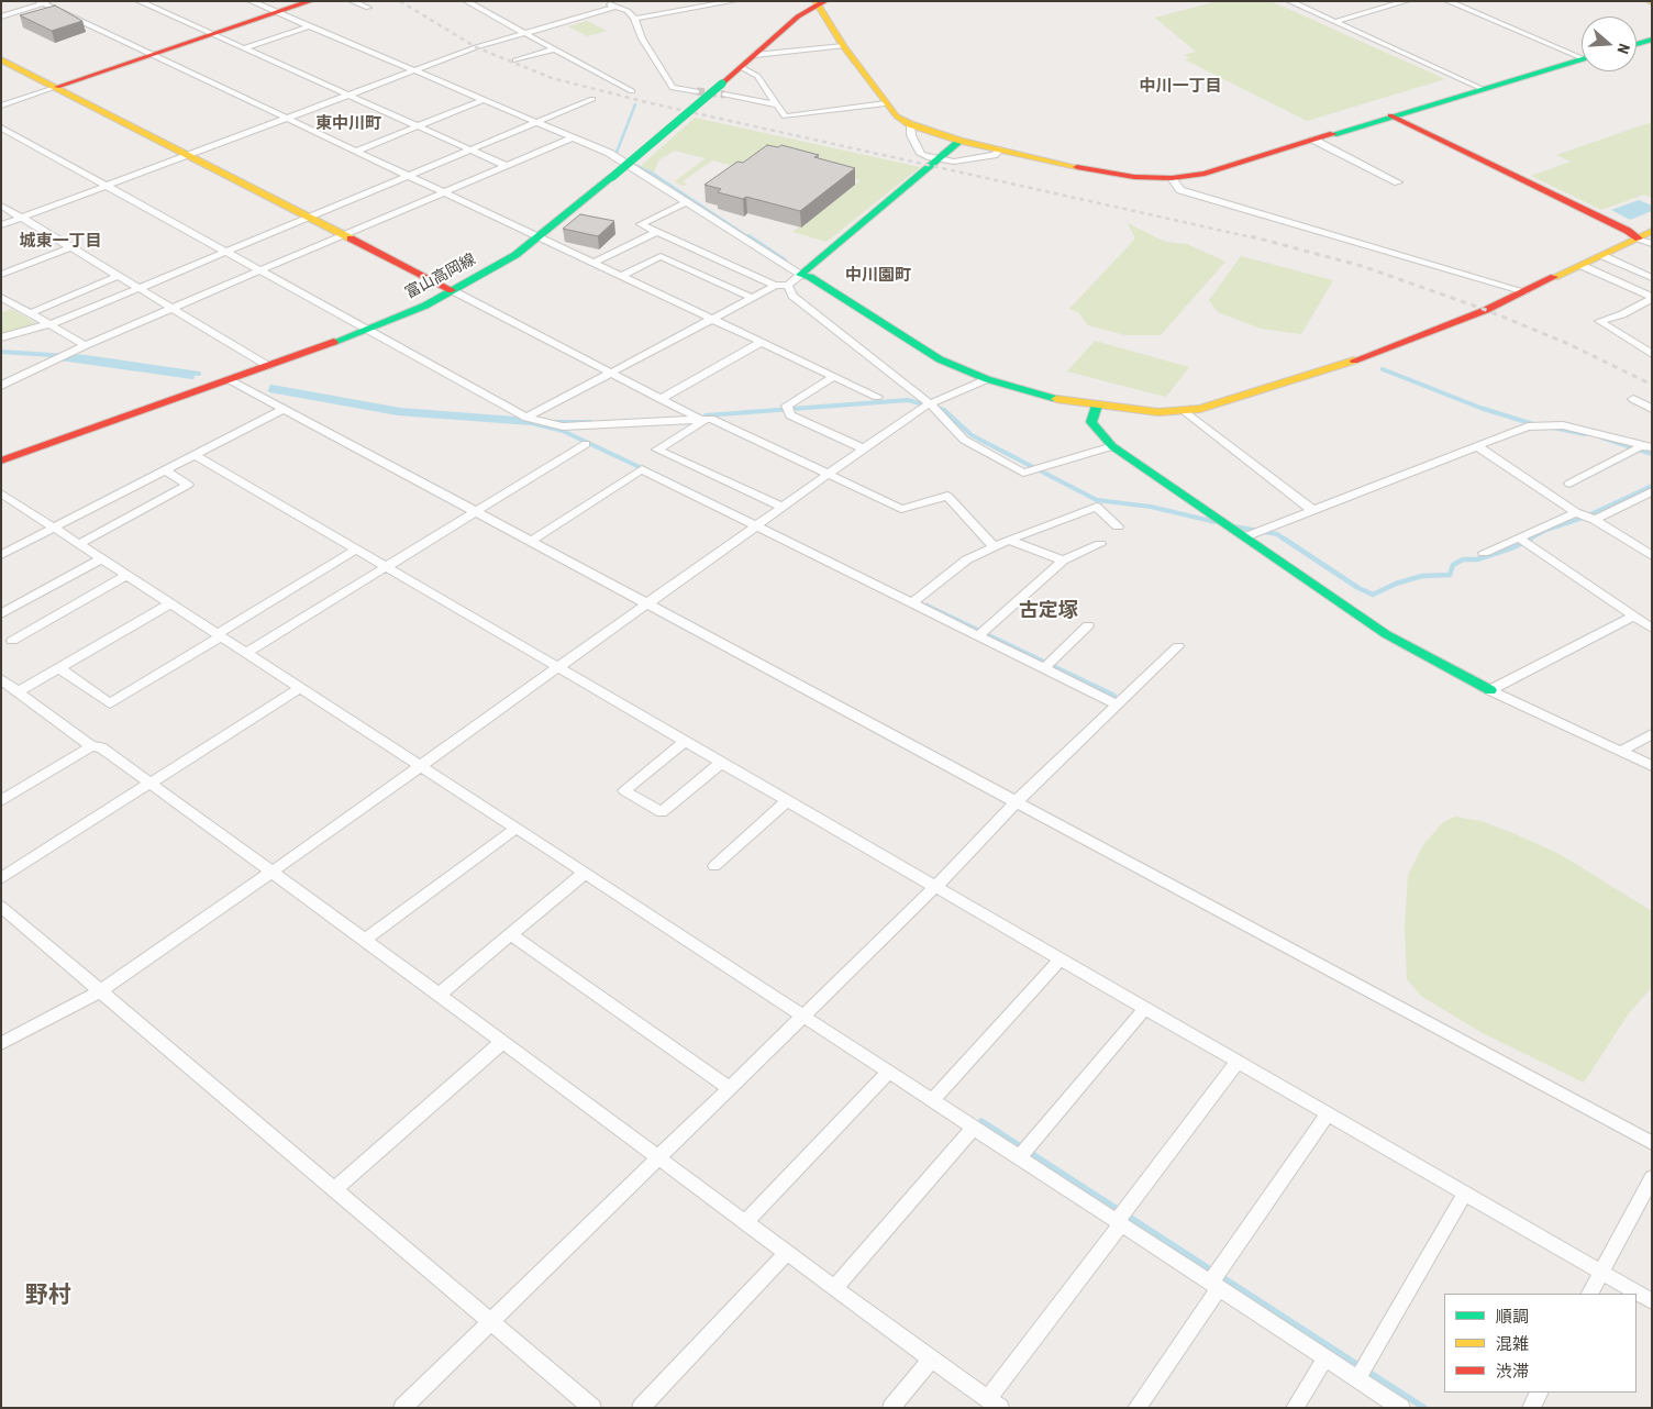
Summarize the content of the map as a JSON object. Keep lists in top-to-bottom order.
{
  "streets": {
    "street": ["富山高岡線"]
  },
  "districts": [
    "中川一丁目",
    "東中川町",
    "城東一丁目",
    "中川園町",
    "古定塚",
    "野村"
  ],
  "legend": ["順調", "混雑", "渋滞"],
  "north": "right"
}
